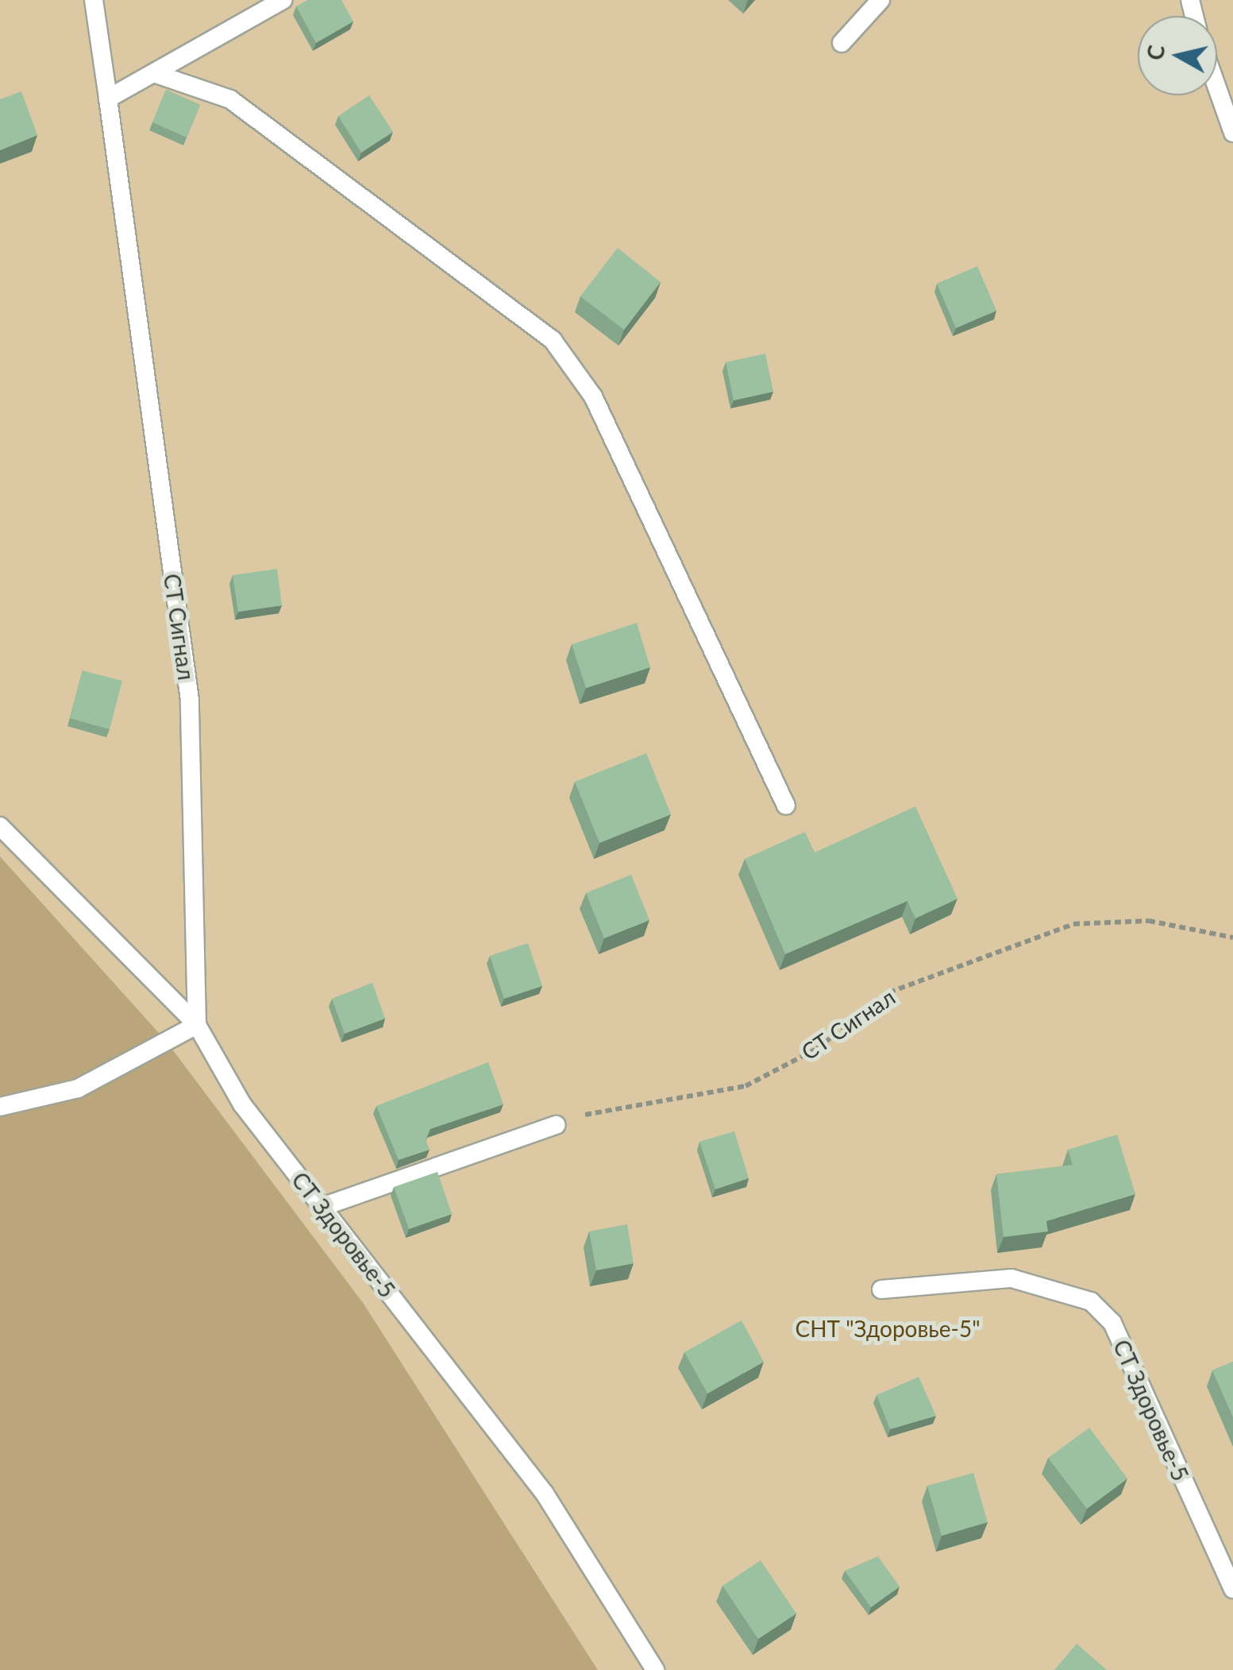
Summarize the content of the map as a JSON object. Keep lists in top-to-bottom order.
{
  "streets": {
    "lane": ["СТ Сигнал", "СТ Здоровье-5"]
  },
  "crossings": [
    ["СТ Сигнал", "СТ Здоровье-5"]
  ],
  "parks": ["СНТ \"Здоровье-5\""],
  "north": "left"
}
